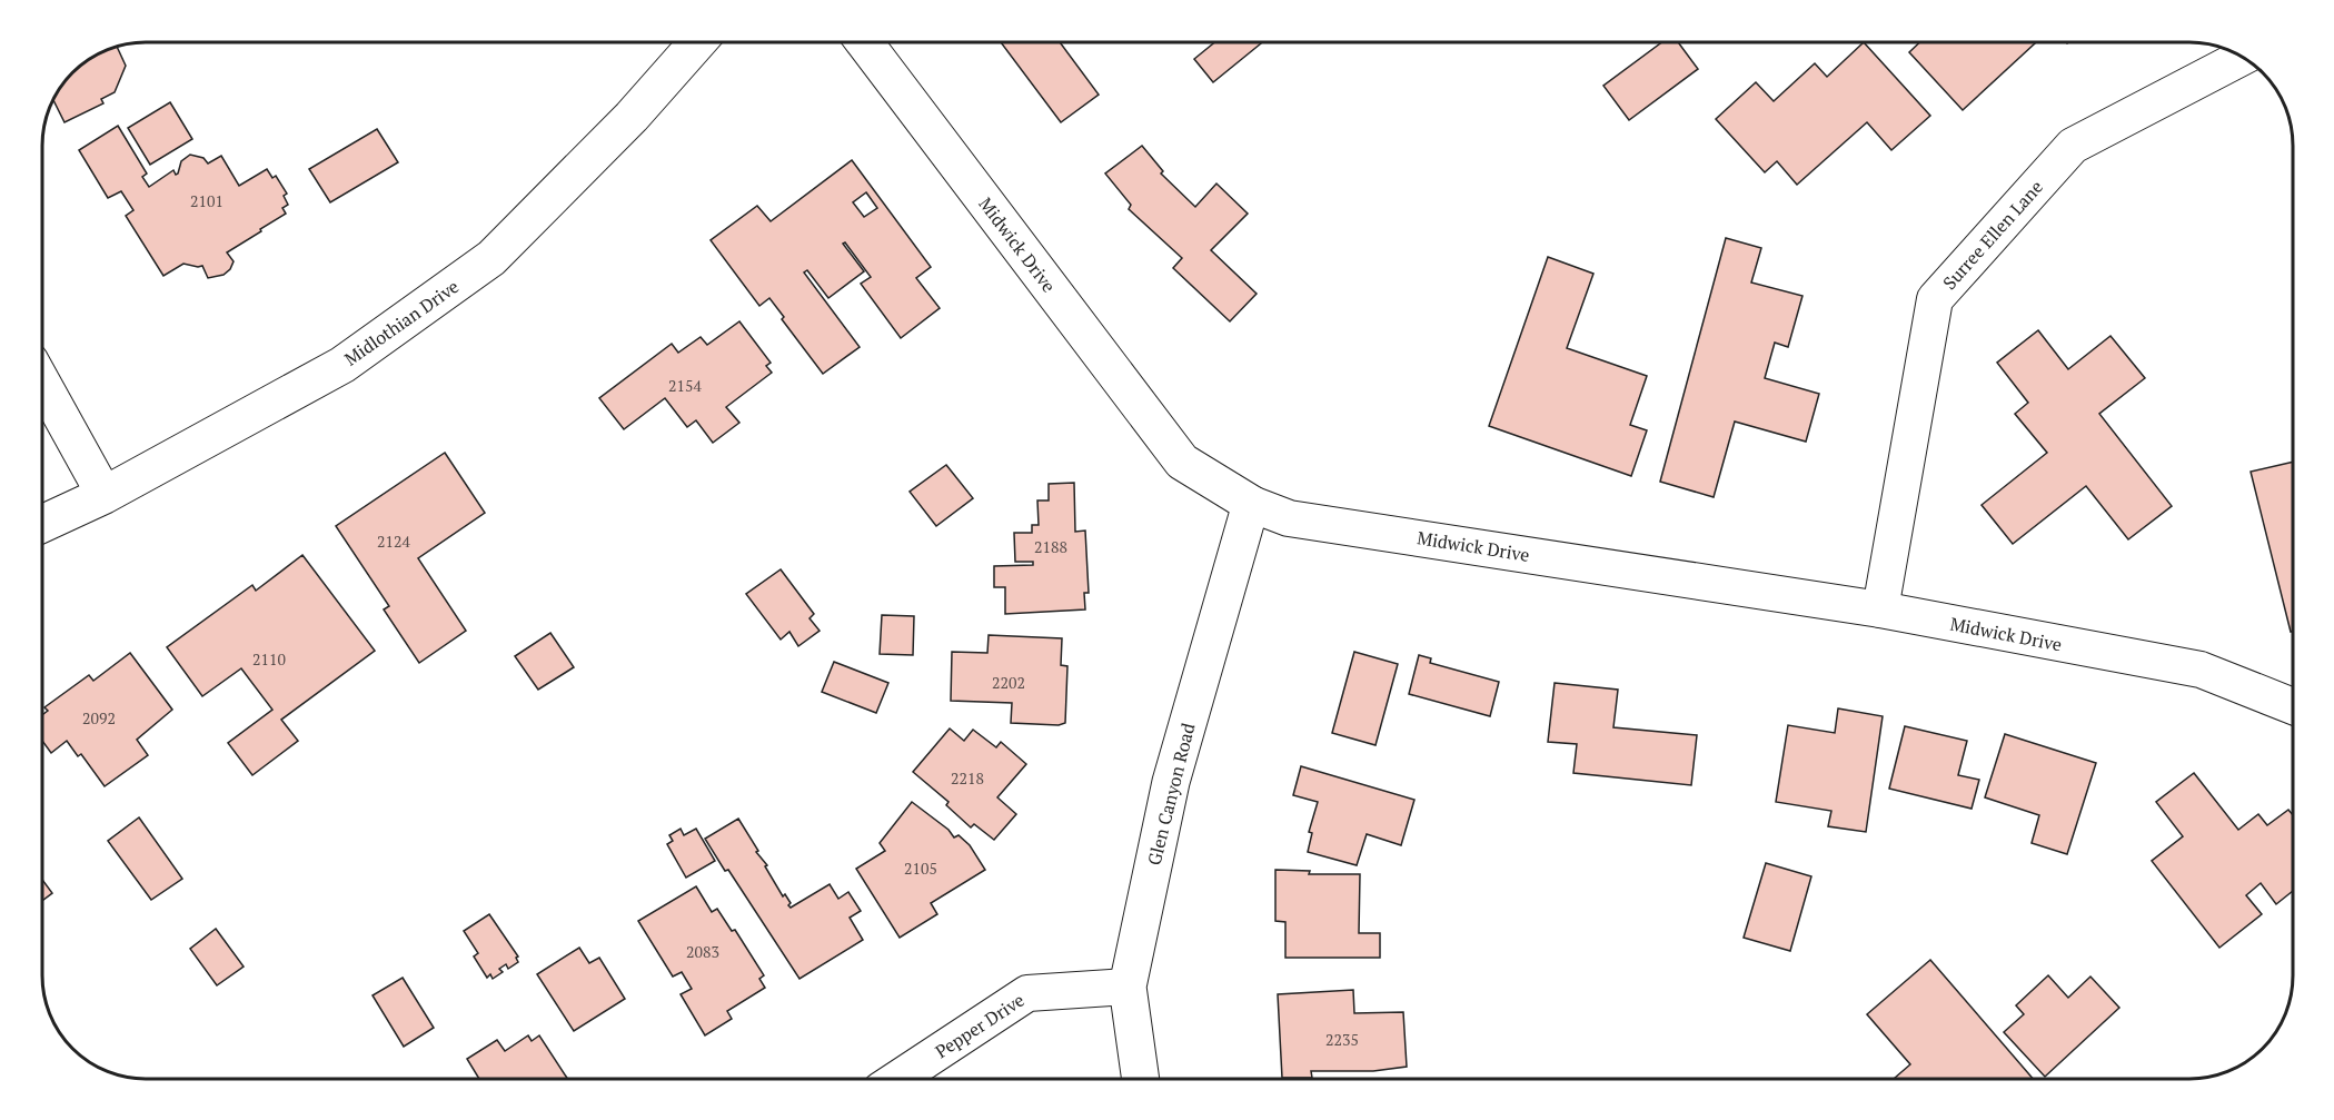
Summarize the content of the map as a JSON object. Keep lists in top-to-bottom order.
{
  "streets": {
    "street": [
      "Surree Ellen Lane",
      "Midwick Drive",
      "Midlothian Drive",
      "Glen Canyon Road",
      "Pepper Drive"
    ]
  },
  "crossings": [
    ["Surree Ellen Lane", "Midwick Drive"],
    ["Midwick Drive", "Glen Canyon Road"],
    ["Glen Canyon Road", "Pepper Drive"]
  ],
  "house_numbers": [
    "2101",
    "2154",
    "2124",
    "2188",
    "2110",
    "2202",
    "2092",
    "2218",
    "2105",
    "2083",
    "2235"
  ]
}
